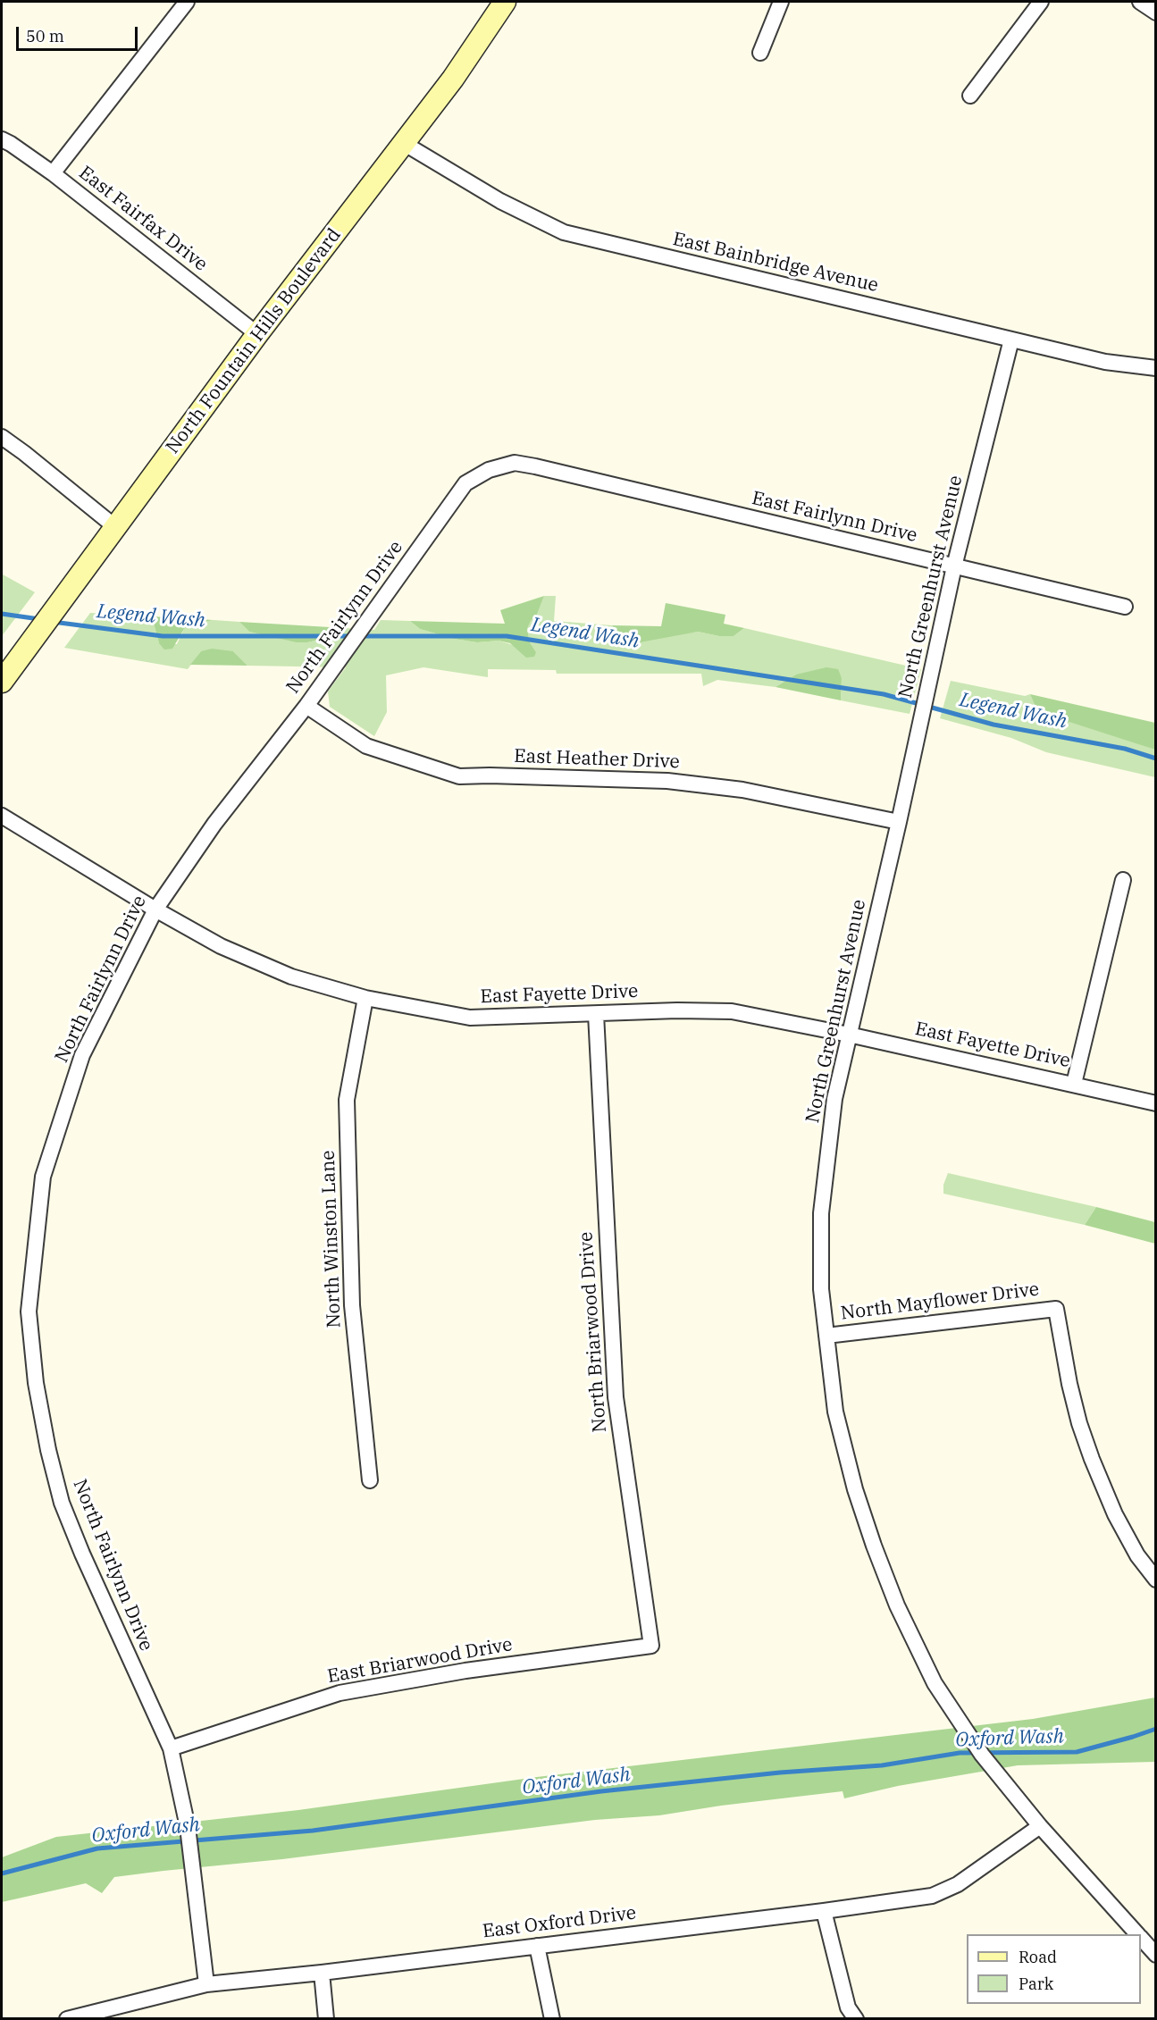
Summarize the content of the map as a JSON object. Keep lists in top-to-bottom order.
{
  "streets": {
    "main road": ["North Fountain Hills Boulevard"],
    "street": [
      "East Fairfax Drive",
      "East Bainbridge Avenue",
      "East Fairlynn Drive",
      "North Greenhurst Avenue",
      "North Fairlynn Drive",
      "East Heather Drive",
      "East Fayette Drive",
      "North Winston Lane",
      "North Mayflower Drive",
      "North Briarwood Drive",
      "East Briarwood Drive",
      "East Oxford Drive"
    ]
  },
  "crossings": [
    ["East Fairfax Drive", "North Fountain Hills Boulevard"],
    ["East Bainbridge Avenue", "North Fountain Hills Boulevard"],
    ["East Bainbridge Avenue", "North Greenhurst Avenue"],
    ["East Fairlynn Drive", "North Greenhurst Avenue"],
    ["East Fairlynn Drive", "North Fairlynn Drive"],
    ["North Greenhurst Avenue", "East Heather Drive"],
    ["North Greenhurst Avenue", "East Fayette Drive"],
    ["North Greenhurst Avenue", "North Mayflower Drive"],
    ["North Greenhurst Avenue", "East Oxford Drive"],
    ["North Fairlynn Drive", "East Heather Drive"],
    ["North Fairlynn Drive", "East Fayette Drive"],
    ["North Fairlynn Drive", "East Briarwood Drive"],
    ["North Fairlynn Drive", "East Oxford Drive"],
    ["East Fayette Drive", "North Winston Lane"],
    ["East Fayette Drive", "North Briarwood Drive"],
    ["North Briarwood Drive", "East Briarwood Drive"]
  ],
  "water": ["Legend Wash", "Oxford Wash"],
  "legend": ["Road", "Park"],
  "scale_bar": "50 m"
}
